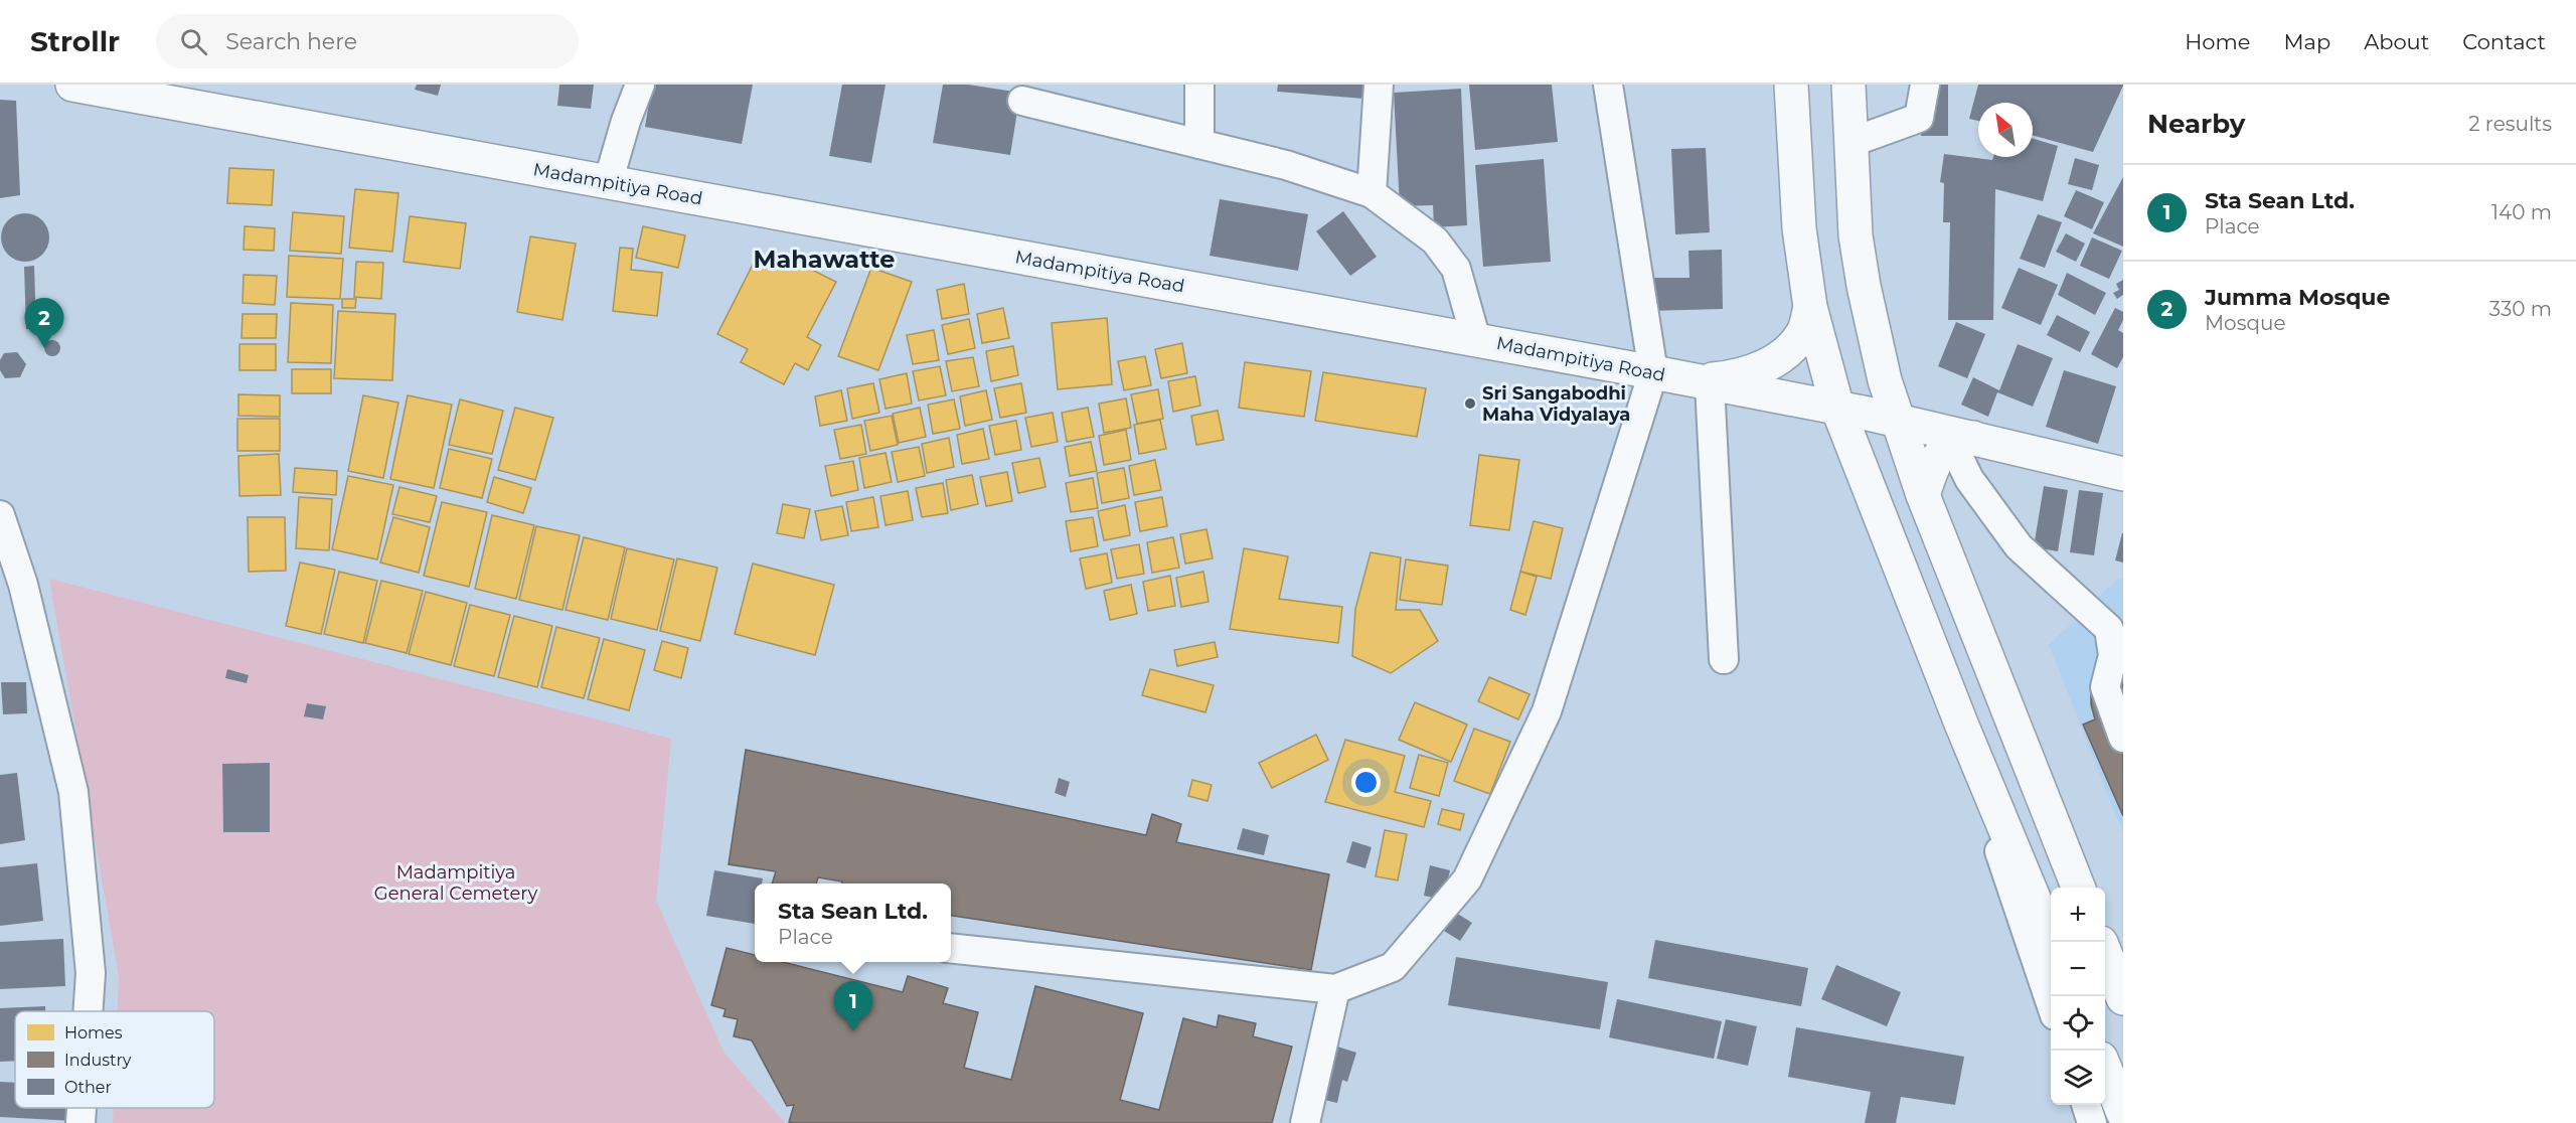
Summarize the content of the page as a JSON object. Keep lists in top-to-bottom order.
{
  "streets": {
    "main road": ["Madampitiya Road"]
  },
  "districts": ["Mahawatte"],
  "parks": ["Madampitiya General Cemetery"],
  "places": ["Sri Sangabodhi Maha Vidyalaya"],
  "legend": ["Homes", "Industry", "Other"],
  "north": "top left",
  "page": {
    "header": "Strollr",
    "search": "Search here",
    "nav": [
      "Home",
      "Map",
      "About",
      "Contact"
    ],
    "heading": ["Nearby", "2 results"],
    "list": [
      {
        "mark": "1",
        "name": "Sta Sean Ltd.",
        "note": "Place",
        "value": "140 m"
      },
      {
        "mark": "2",
        "name": "Jumma Mosque",
        "note": "Mosque",
        "value": "330 m"
      }
    ],
    "pins": ["2", "1"],
    "popup": ["Sta Sean Ltd.", "Place"],
    "map_buttons": ["+", "−"]
  }
}
